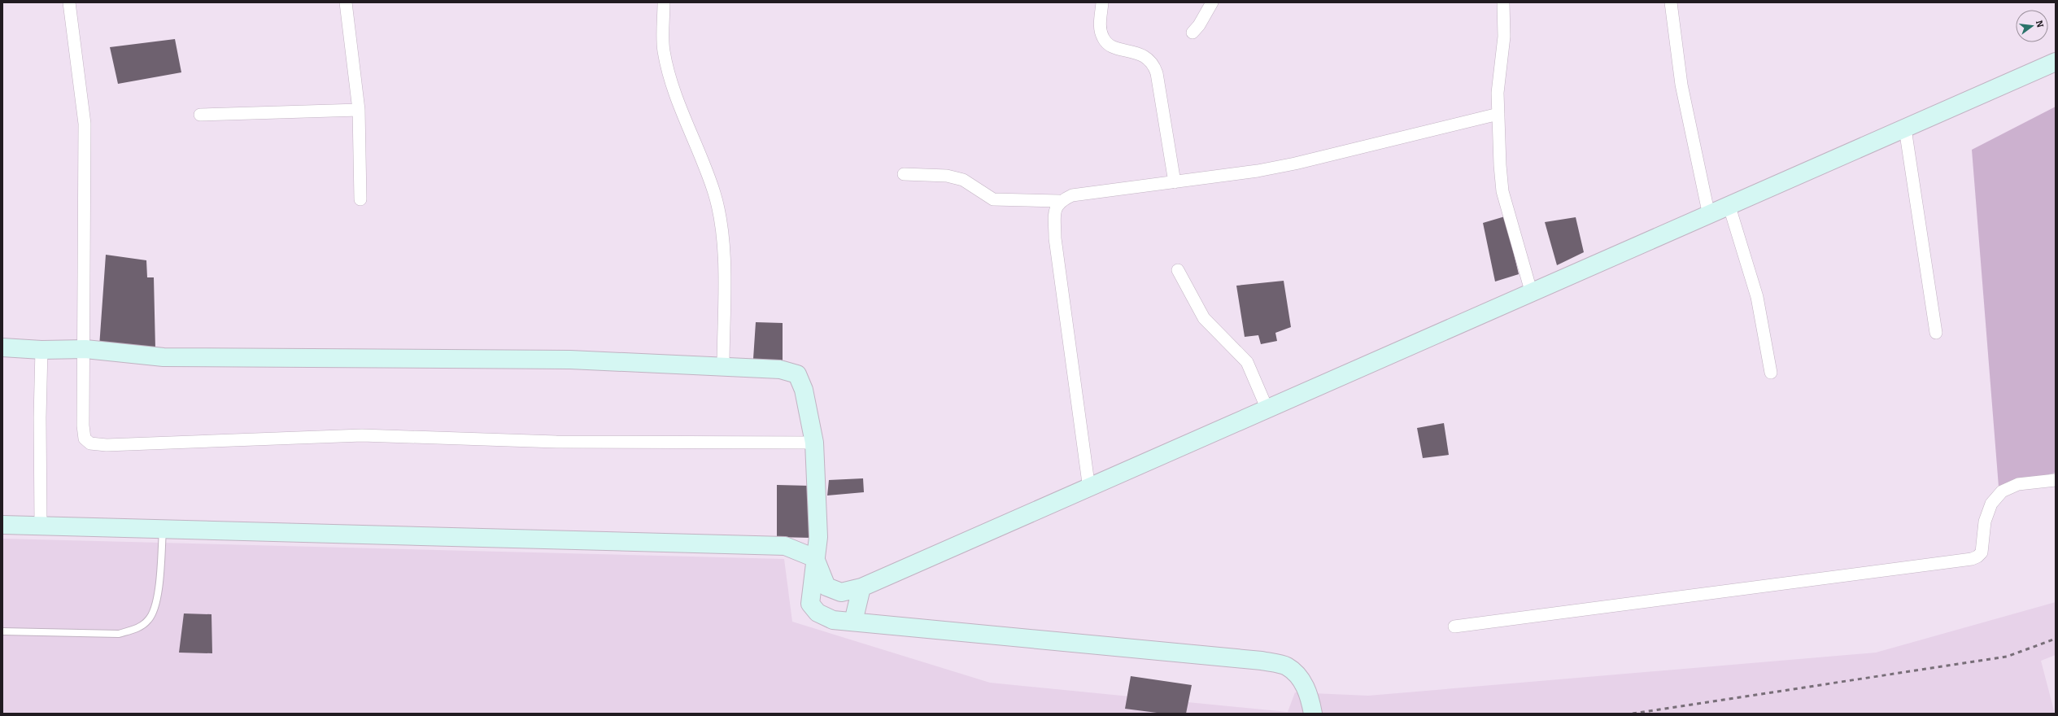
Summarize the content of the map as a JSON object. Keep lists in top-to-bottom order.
{
  "north": "right"
}
